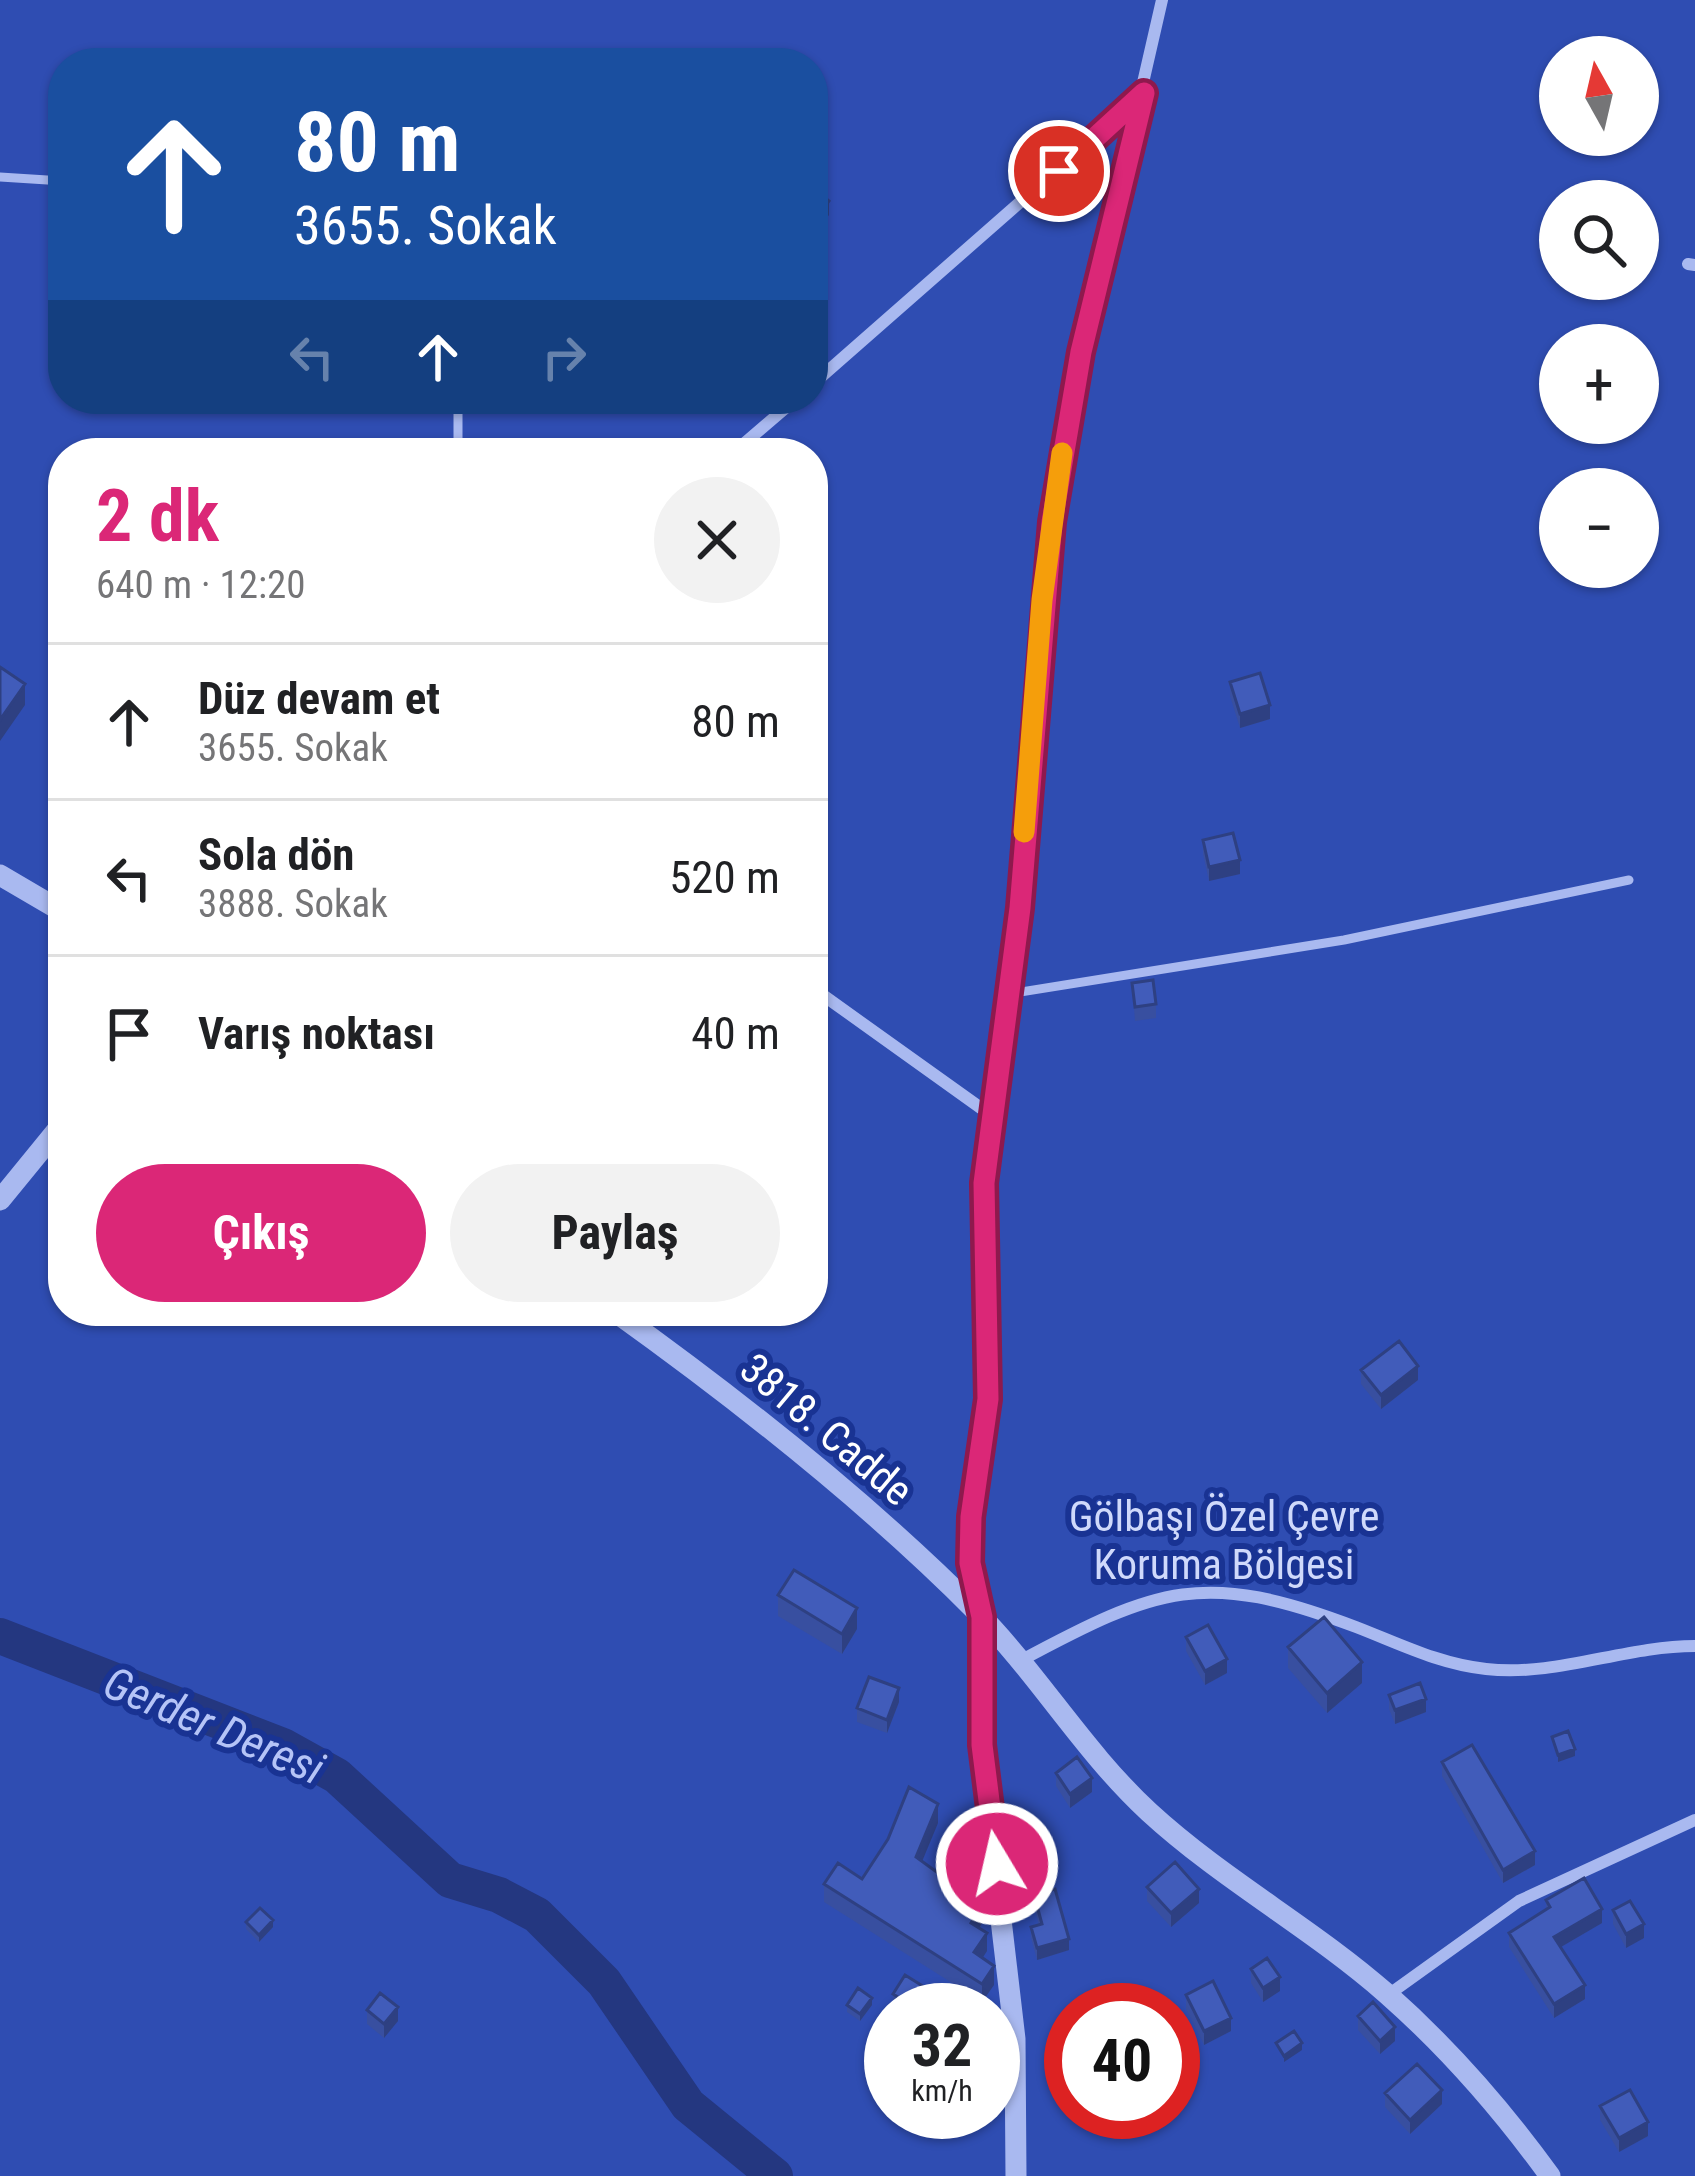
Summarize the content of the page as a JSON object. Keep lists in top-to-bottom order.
{
  "streets": {
    "street": ["3818. Cadde"]
  },
  "water": ["Gerder Deresi"],
  "parks": ["Gölbaşı Özel Çevre Koruma Bölgesi"],
  "north": "top",
  "page": {
    "map_buttons": ["+", "−"],
    "turn": ["80 m", "3655. Sokak"],
    "heading": ["2 dk", "640 m · 12:20"],
    "list": [
      {
        "name": "Düz devam et",
        "note": "3655. Sokak",
        "value": "80 m"
      },
      {
        "name": "Sola dön",
        "note": "3888. Sokak",
        "value": "520 m"
      },
      {
        "name": "Varış noktası",
        "value": "40 m"
      }
    ],
    "buttons": ["Çıkış", "Paylaş"],
    "speed": "32 km/h",
    "limit": "40"
  }
}
